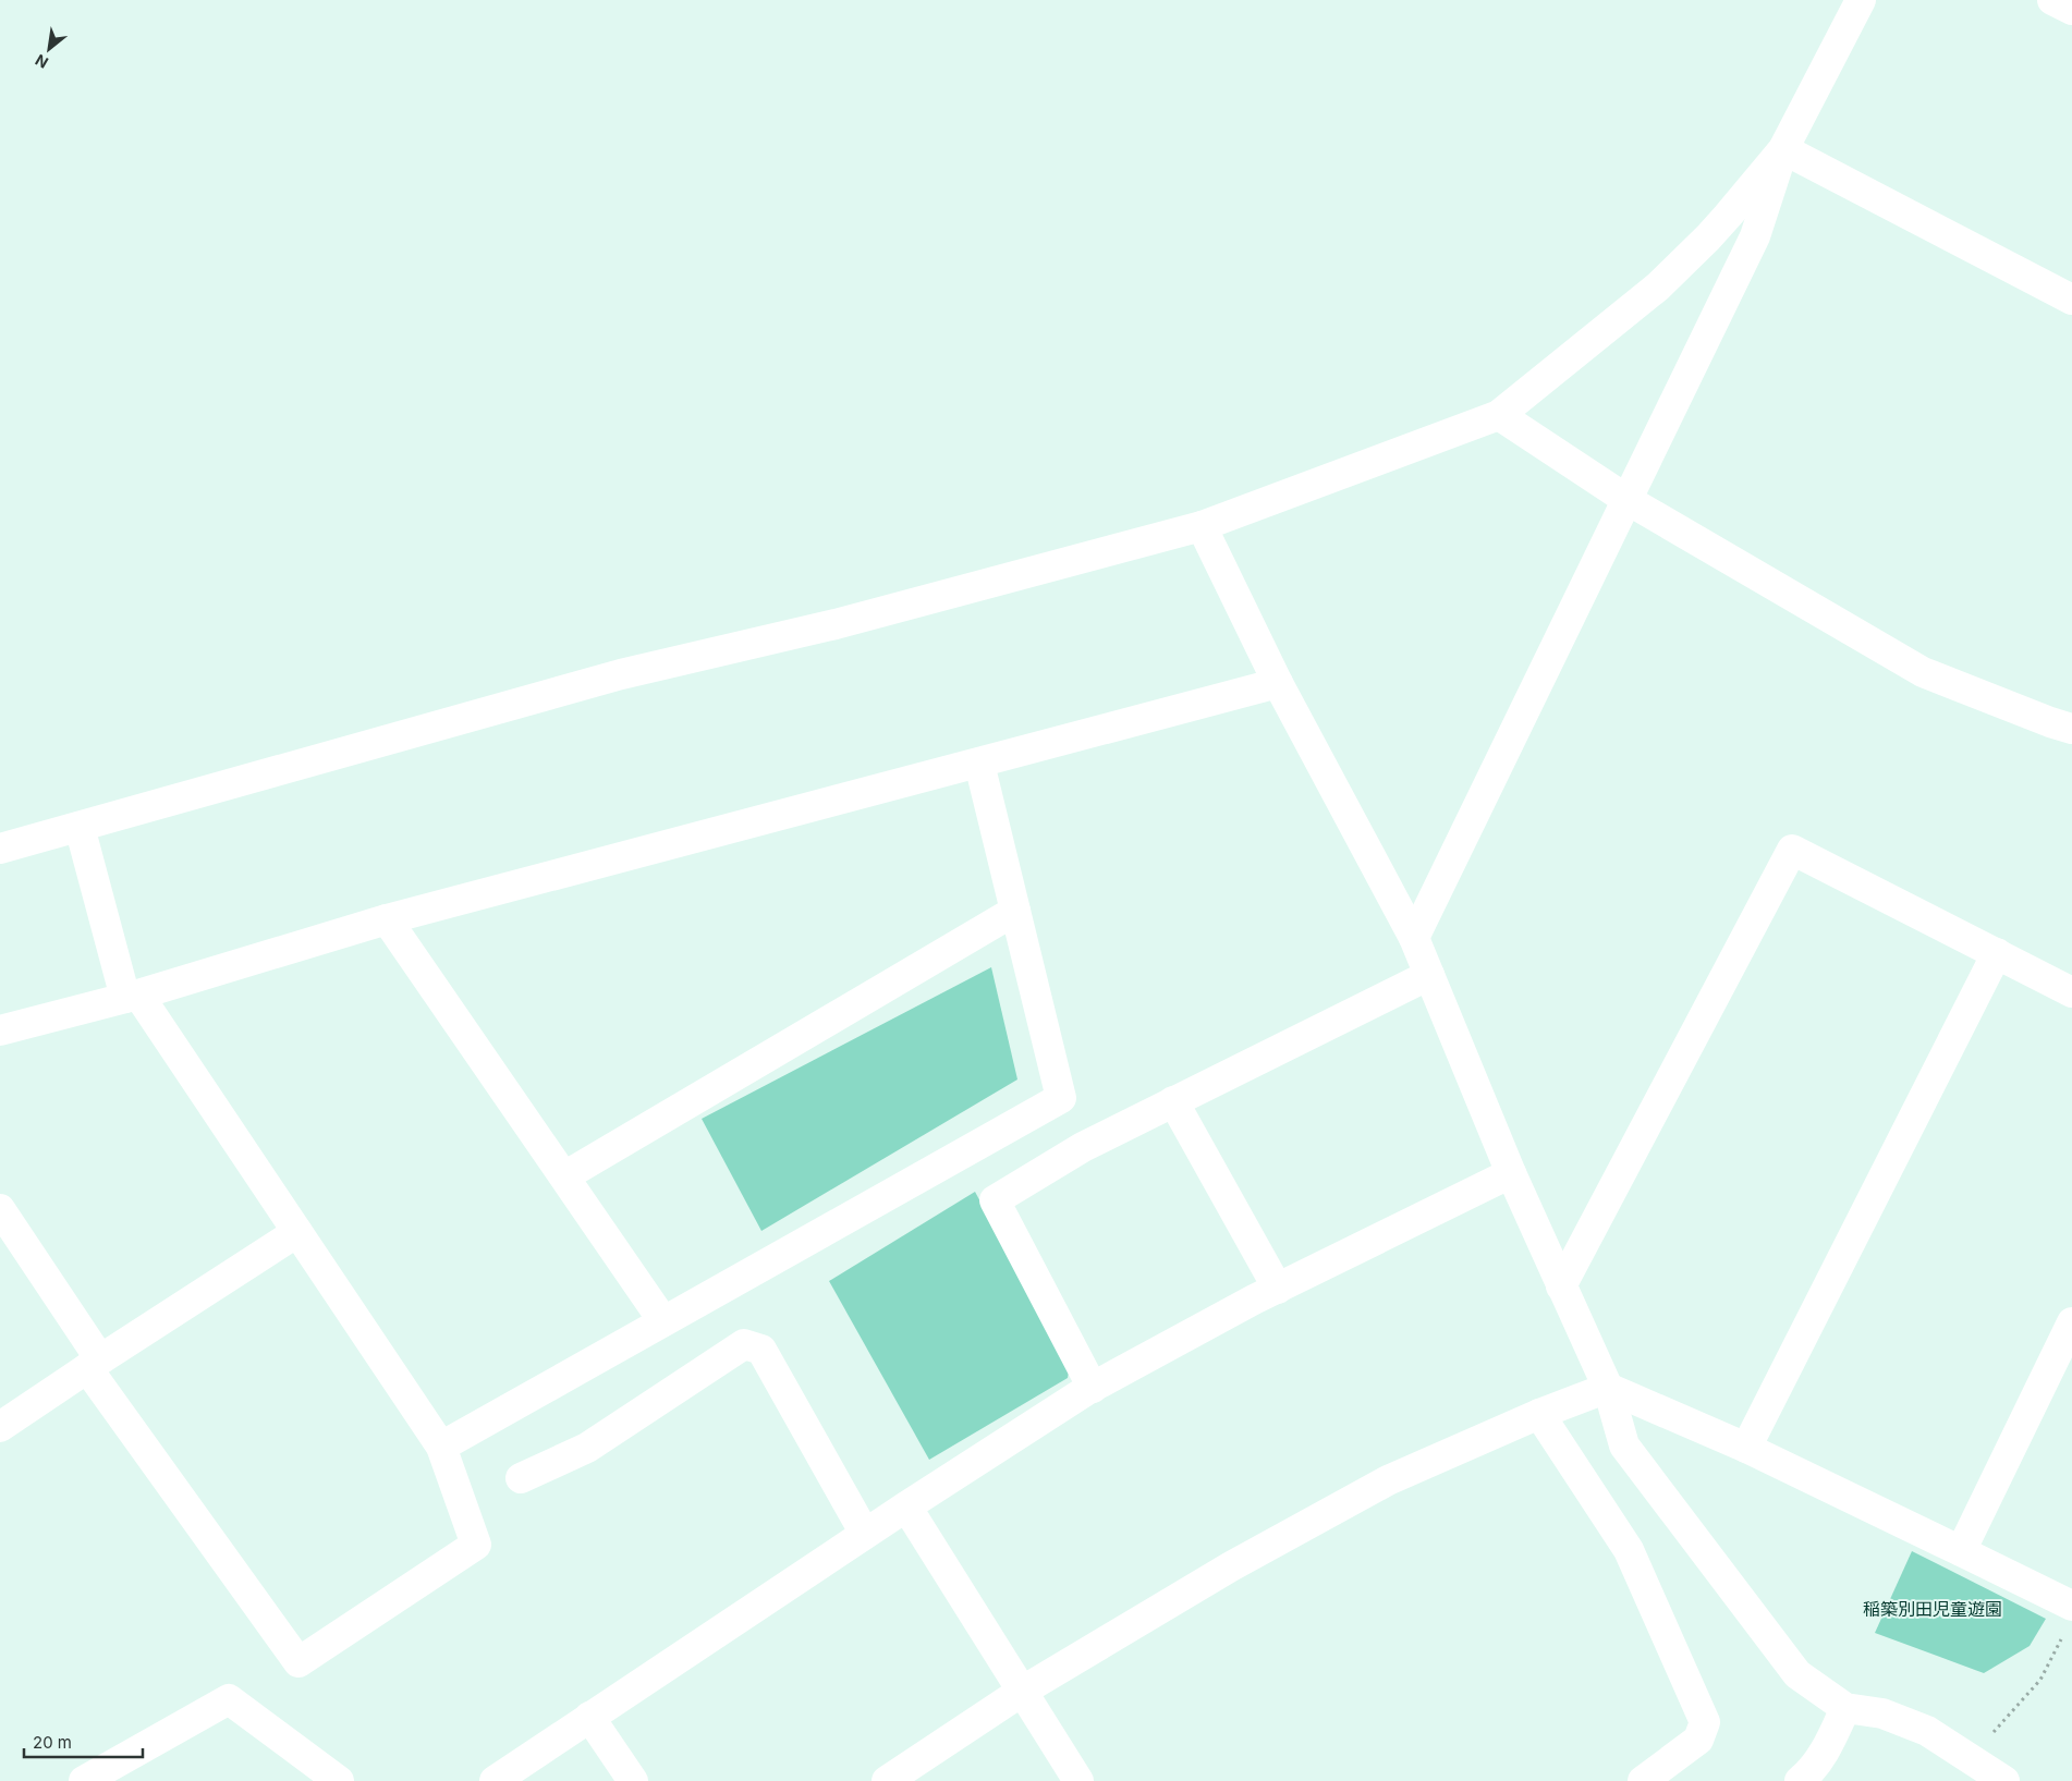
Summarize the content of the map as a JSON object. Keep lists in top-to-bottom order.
{
  "parks": ["稲築別田児童遊園"],
  "scale_bar": "20 m",
  "north": "bottom left"
}
